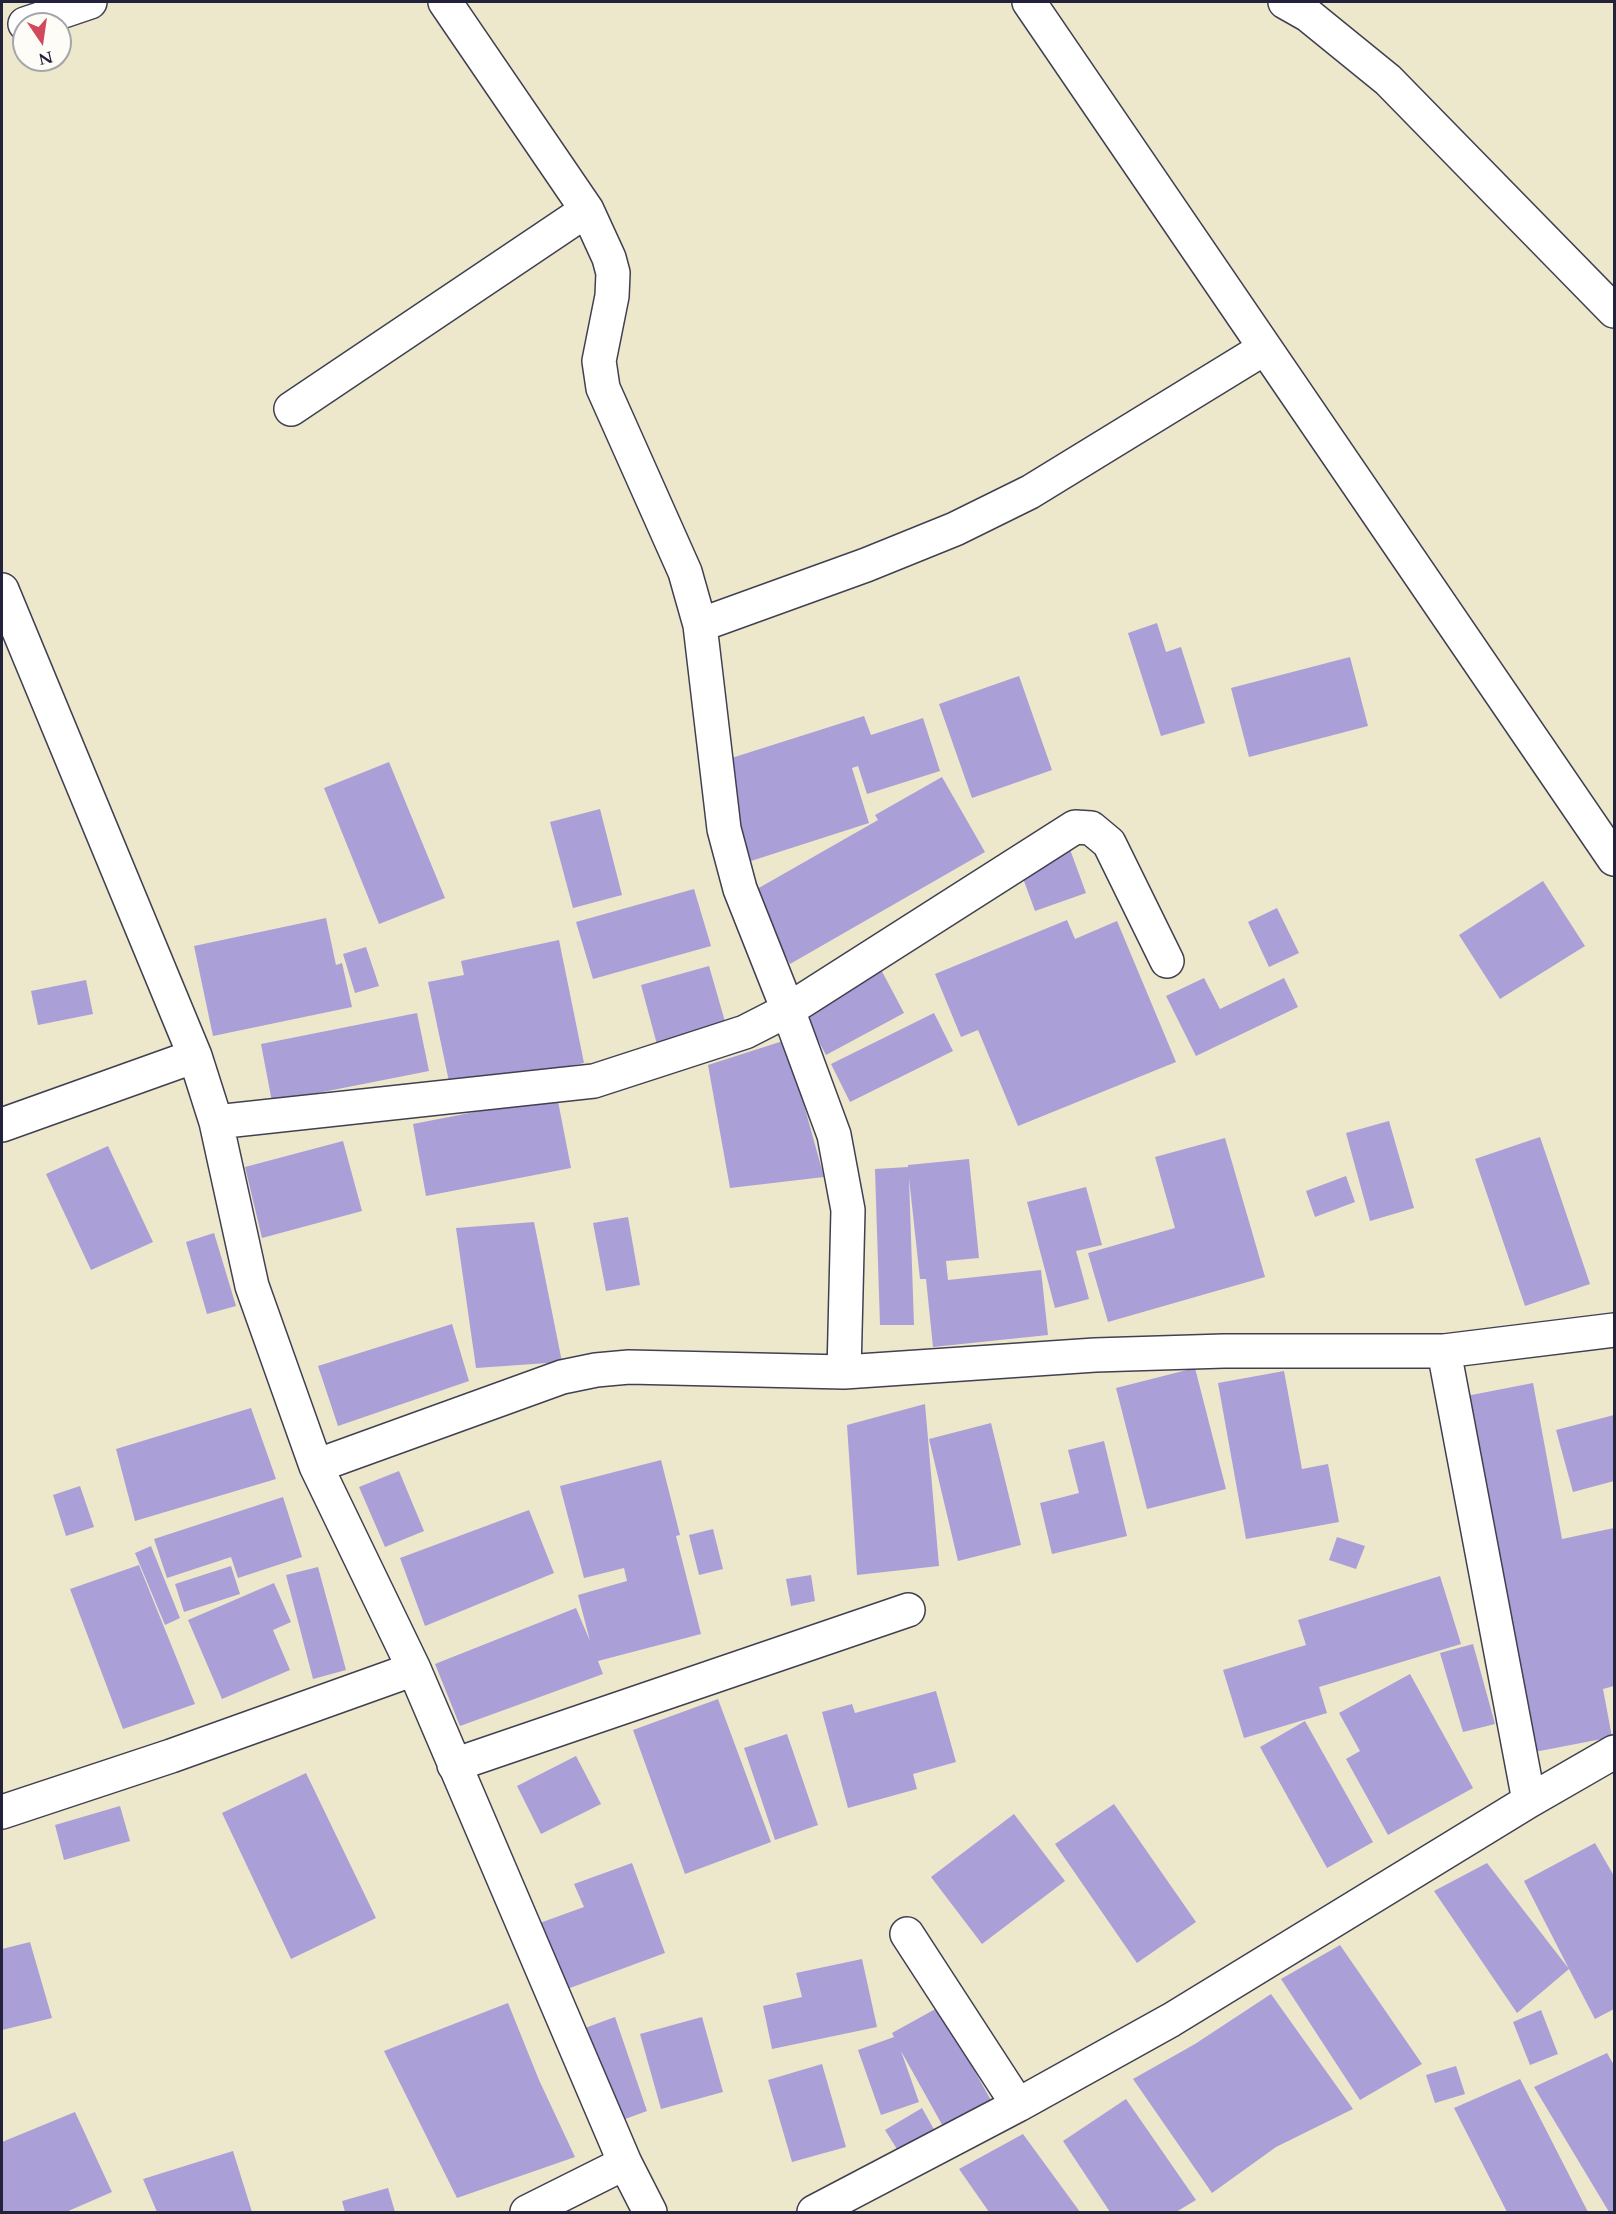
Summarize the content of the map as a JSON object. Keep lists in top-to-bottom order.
{
  "north": "bottom"
}
